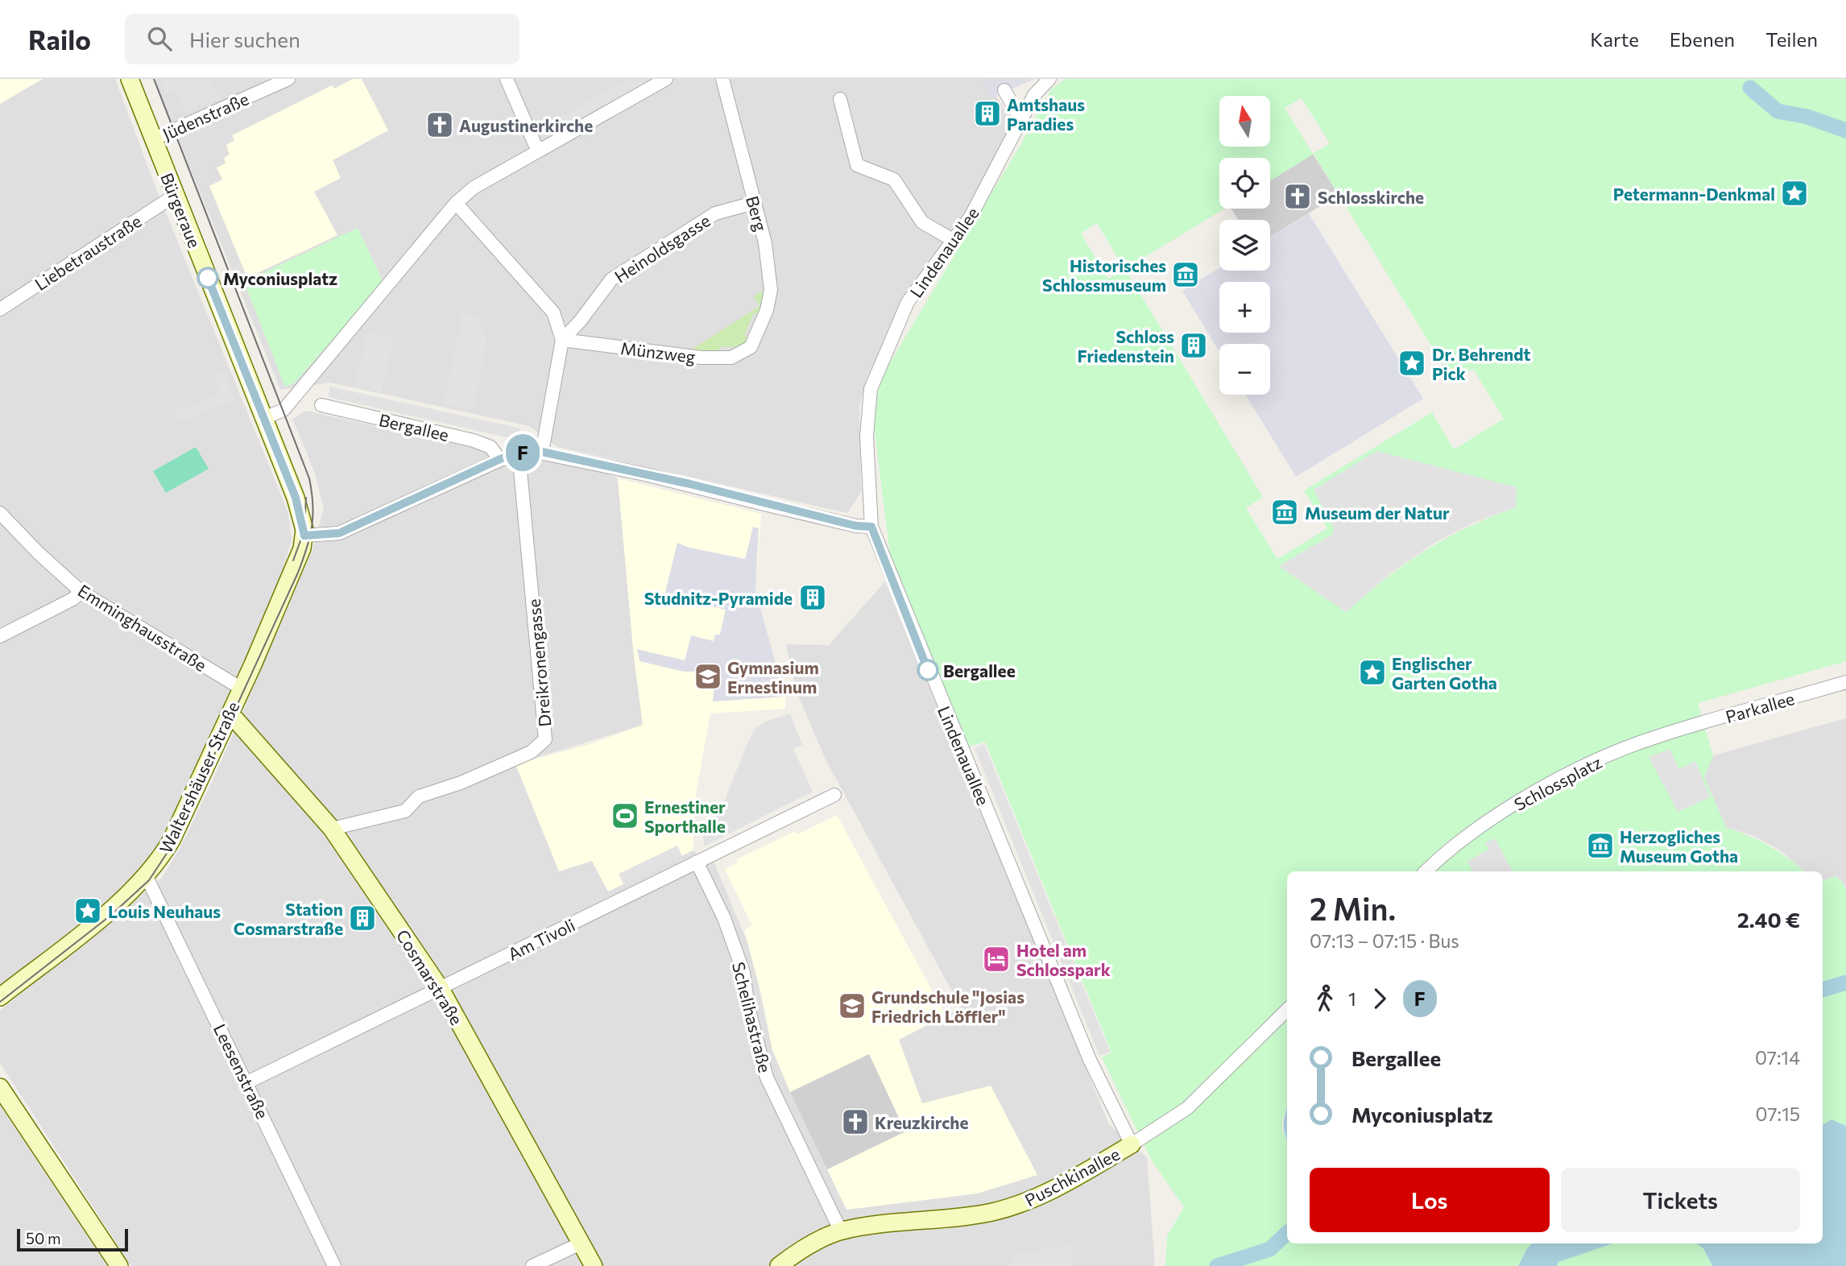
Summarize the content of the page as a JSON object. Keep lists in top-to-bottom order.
{
  "streets": {
    "street": [
      "Jüdenstraße",
      "Bürgeraue",
      "Berg",
      "Heinoldsgasse",
      "Liebetraustraße",
      "Lindenauallee",
      "Münzweg",
      "Bergallee",
      "Emminghausstraße",
      "Dreikronengasse",
      "Parkallee",
      "Waltershäuser Straße",
      "Schlossplatz",
      "Am Tivoli",
      "Cosmarstraße",
      "Schelihastraße",
      "Leesenstraße",
      "Puschkinallee"
    ]
  },
  "crossings": [
    ["Jüdenstraße", "Bürgeraue"],
    ["Bürgeraue", "Liebetraustraße"],
    ["Bürgeraue", "Waltershäuser Straße"],
    ["Berg", "Heinoldsgasse"],
    ["Berg", "Münzweg"],
    ["Heinoldsgasse", "Münzweg"],
    ["Lindenauallee", "Puschkinallee"],
    ["Emminghausstraße", "Waltershäuser Straße"],
    ["Dreikronengasse", "Cosmarstraße"],
    ["Parkallee", "Schlossplatz"],
    ["Waltershäuser Straße", "Cosmarstraße"],
    ["Waltershäuser Straße", "Leesenstraße"],
    ["Am Tivoli", "Cosmarstraße"],
    ["Am Tivoli", "Schelihastraße"],
    ["Am Tivoli", "Leesenstraße"],
    ["Schelihastraße", "Puschkinallee"]
  ],
  "places": {
    "building": [
      "Amtshaus Paradies",
      "Schloss Friedenstein",
      "Studnitz-Pyramide",
      "Station Cosmarstraße"
    ],
    "church": ["Augustinerkirche", "Schlosskirche", "Kreuzkirche"],
    "place": [
      "Petermann-Denkmal",
      "Dr. Behrendt Pick",
      "Englischer Garten Gotha",
      "Louis Neuhaus"
    ],
    "museum": ["Historisches Schlossmuseum", "Museum der Natur", "Herzogliches Museum Gotha"],
    "other": ["Myconiusplatz", "Bergallee"],
    "school or university": ["Gymnasium Ernestinum", "Grundschule \"Josias Friedrich Löffler\""],
    "sports": ["Ernestiner Sporthalle"],
    "hotel": ["Hotel am Schlosspark"]
  },
  "lines": ["bus line F"],
  "scale_bar": "50 m",
  "north": "top",
  "page": {
    "header": "Railo",
    "search": "Hier suchen",
    "nav": ["Karte", "Ebenen", "Teilen"],
    "on_map": "F",
    "map_buttons": ["+", "−"],
    "heading": ["2 Min.", "07:13 – 07:15 · Bus", "2.40 €"],
    "legs": ["1", "F"],
    "list": [
      {
        "name": "Bergallee",
        "value": "07:14"
      },
      {
        "name": "Myconiusplatz",
        "value": "07:15"
      }
    ],
    "buttons": ["Los", "Tickets"],
    "scale": "50 m"
  }
}
